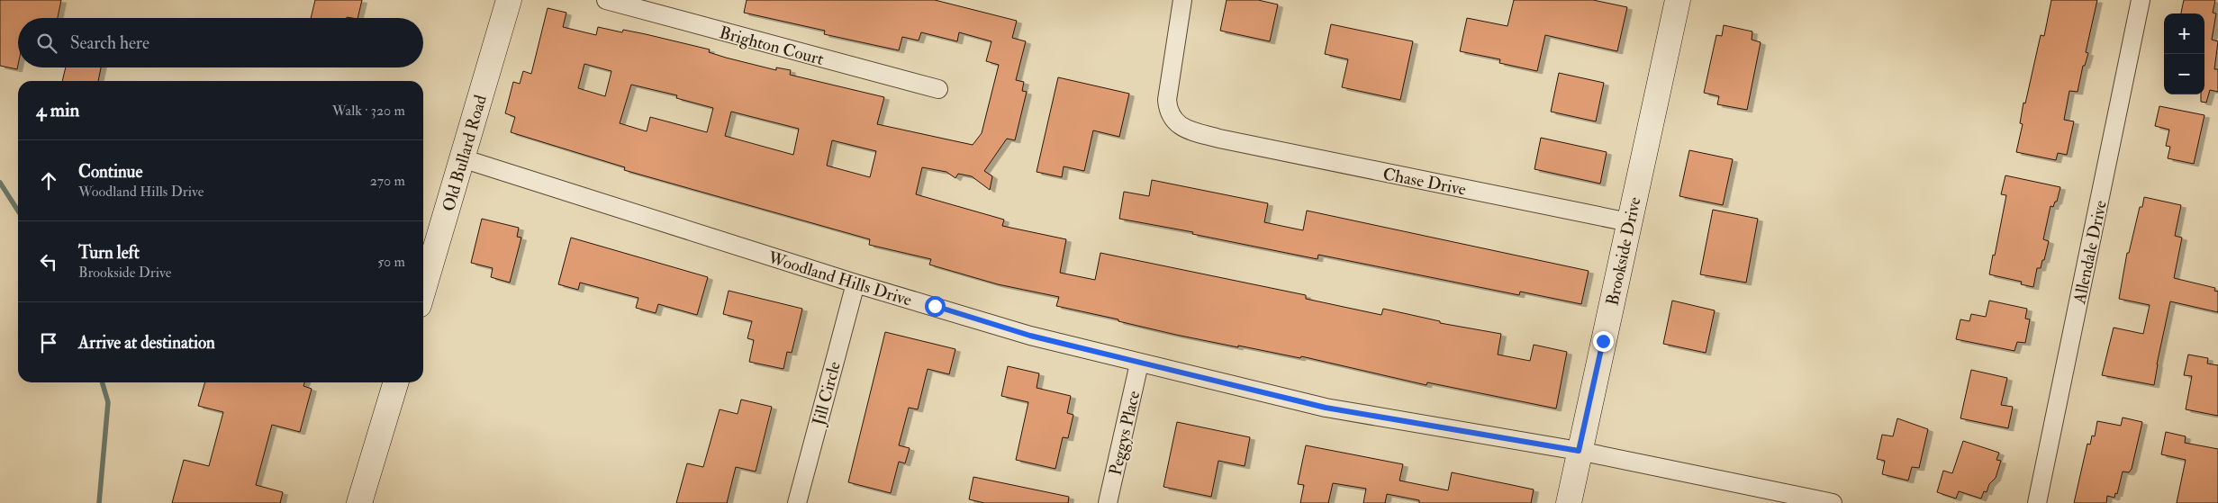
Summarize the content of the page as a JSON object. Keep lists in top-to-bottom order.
{
  "streets": {
    "street": [
      "Brighton Court",
      "Old Bullard Road",
      "Chase Drive",
      "Brookside Drive",
      "Allendale Drive",
      "Woodland Hills Drive",
      "Jill Circle",
      "Peggys Place"
    ]
  },
  "crossings": [
    ["Old Bullard Road", "Woodland Hills Drive"],
    ["Chase Drive", "Brookside Drive"],
    ["Brookside Drive", "Woodland Hills Drive"],
    ["Woodland Hills Drive", "Jill Circle"],
    ["Woodland Hills Drive", "Peggys Place"]
  ],
  "page": {
    "map_buttons": ["+", "−"],
    "search": "Search here",
    "heading": ["4 min", "Walk · 320 m"],
    "list": [
      ["Continue", "Woodland Hills Drive", "270 m"],
      ["Turn left", "Brookside Drive", "50 m"],
      "Arrive at destination"
    ]
  }
}
